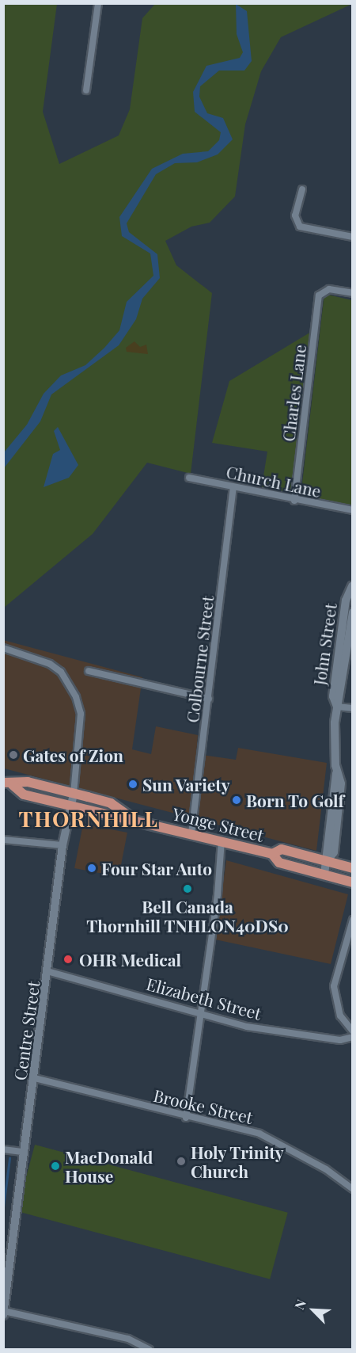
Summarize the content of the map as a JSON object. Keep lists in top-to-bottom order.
{
  "streets": {
    "main road": ["John Street", "Yonge Street", "Centre Street"],
    "street": [
      "Charles Lane",
      "Church Lane",
      "Colbourne Street",
      "Elizabeth Street",
      "Brooke Street"
    ]
  },
  "crossings": [
    ["Charles Lane", "Church Lane"],
    ["Church Lane", "Colbourne Street"],
    ["John Street", "Yonge Street"],
    ["Colbourne Street", "Yonge Street"],
    ["Yonge Street", "Centre Street"],
    ["Elizabeth Street", "Centre Street"],
    ["Centre Street", "Brooke Street"]
  ],
  "districts": ["THORNHILL"],
  "places": [
    "Gates of Zion",
    "Sun Variety",
    "Born To Golf",
    "Four Star Auto",
    "Bell Canada Thornhill TNHLON40DS0",
    "OHR Medical",
    "Holy Trinity Church",
    "MacDonald House"
  ],
  "north": "top left"
}
